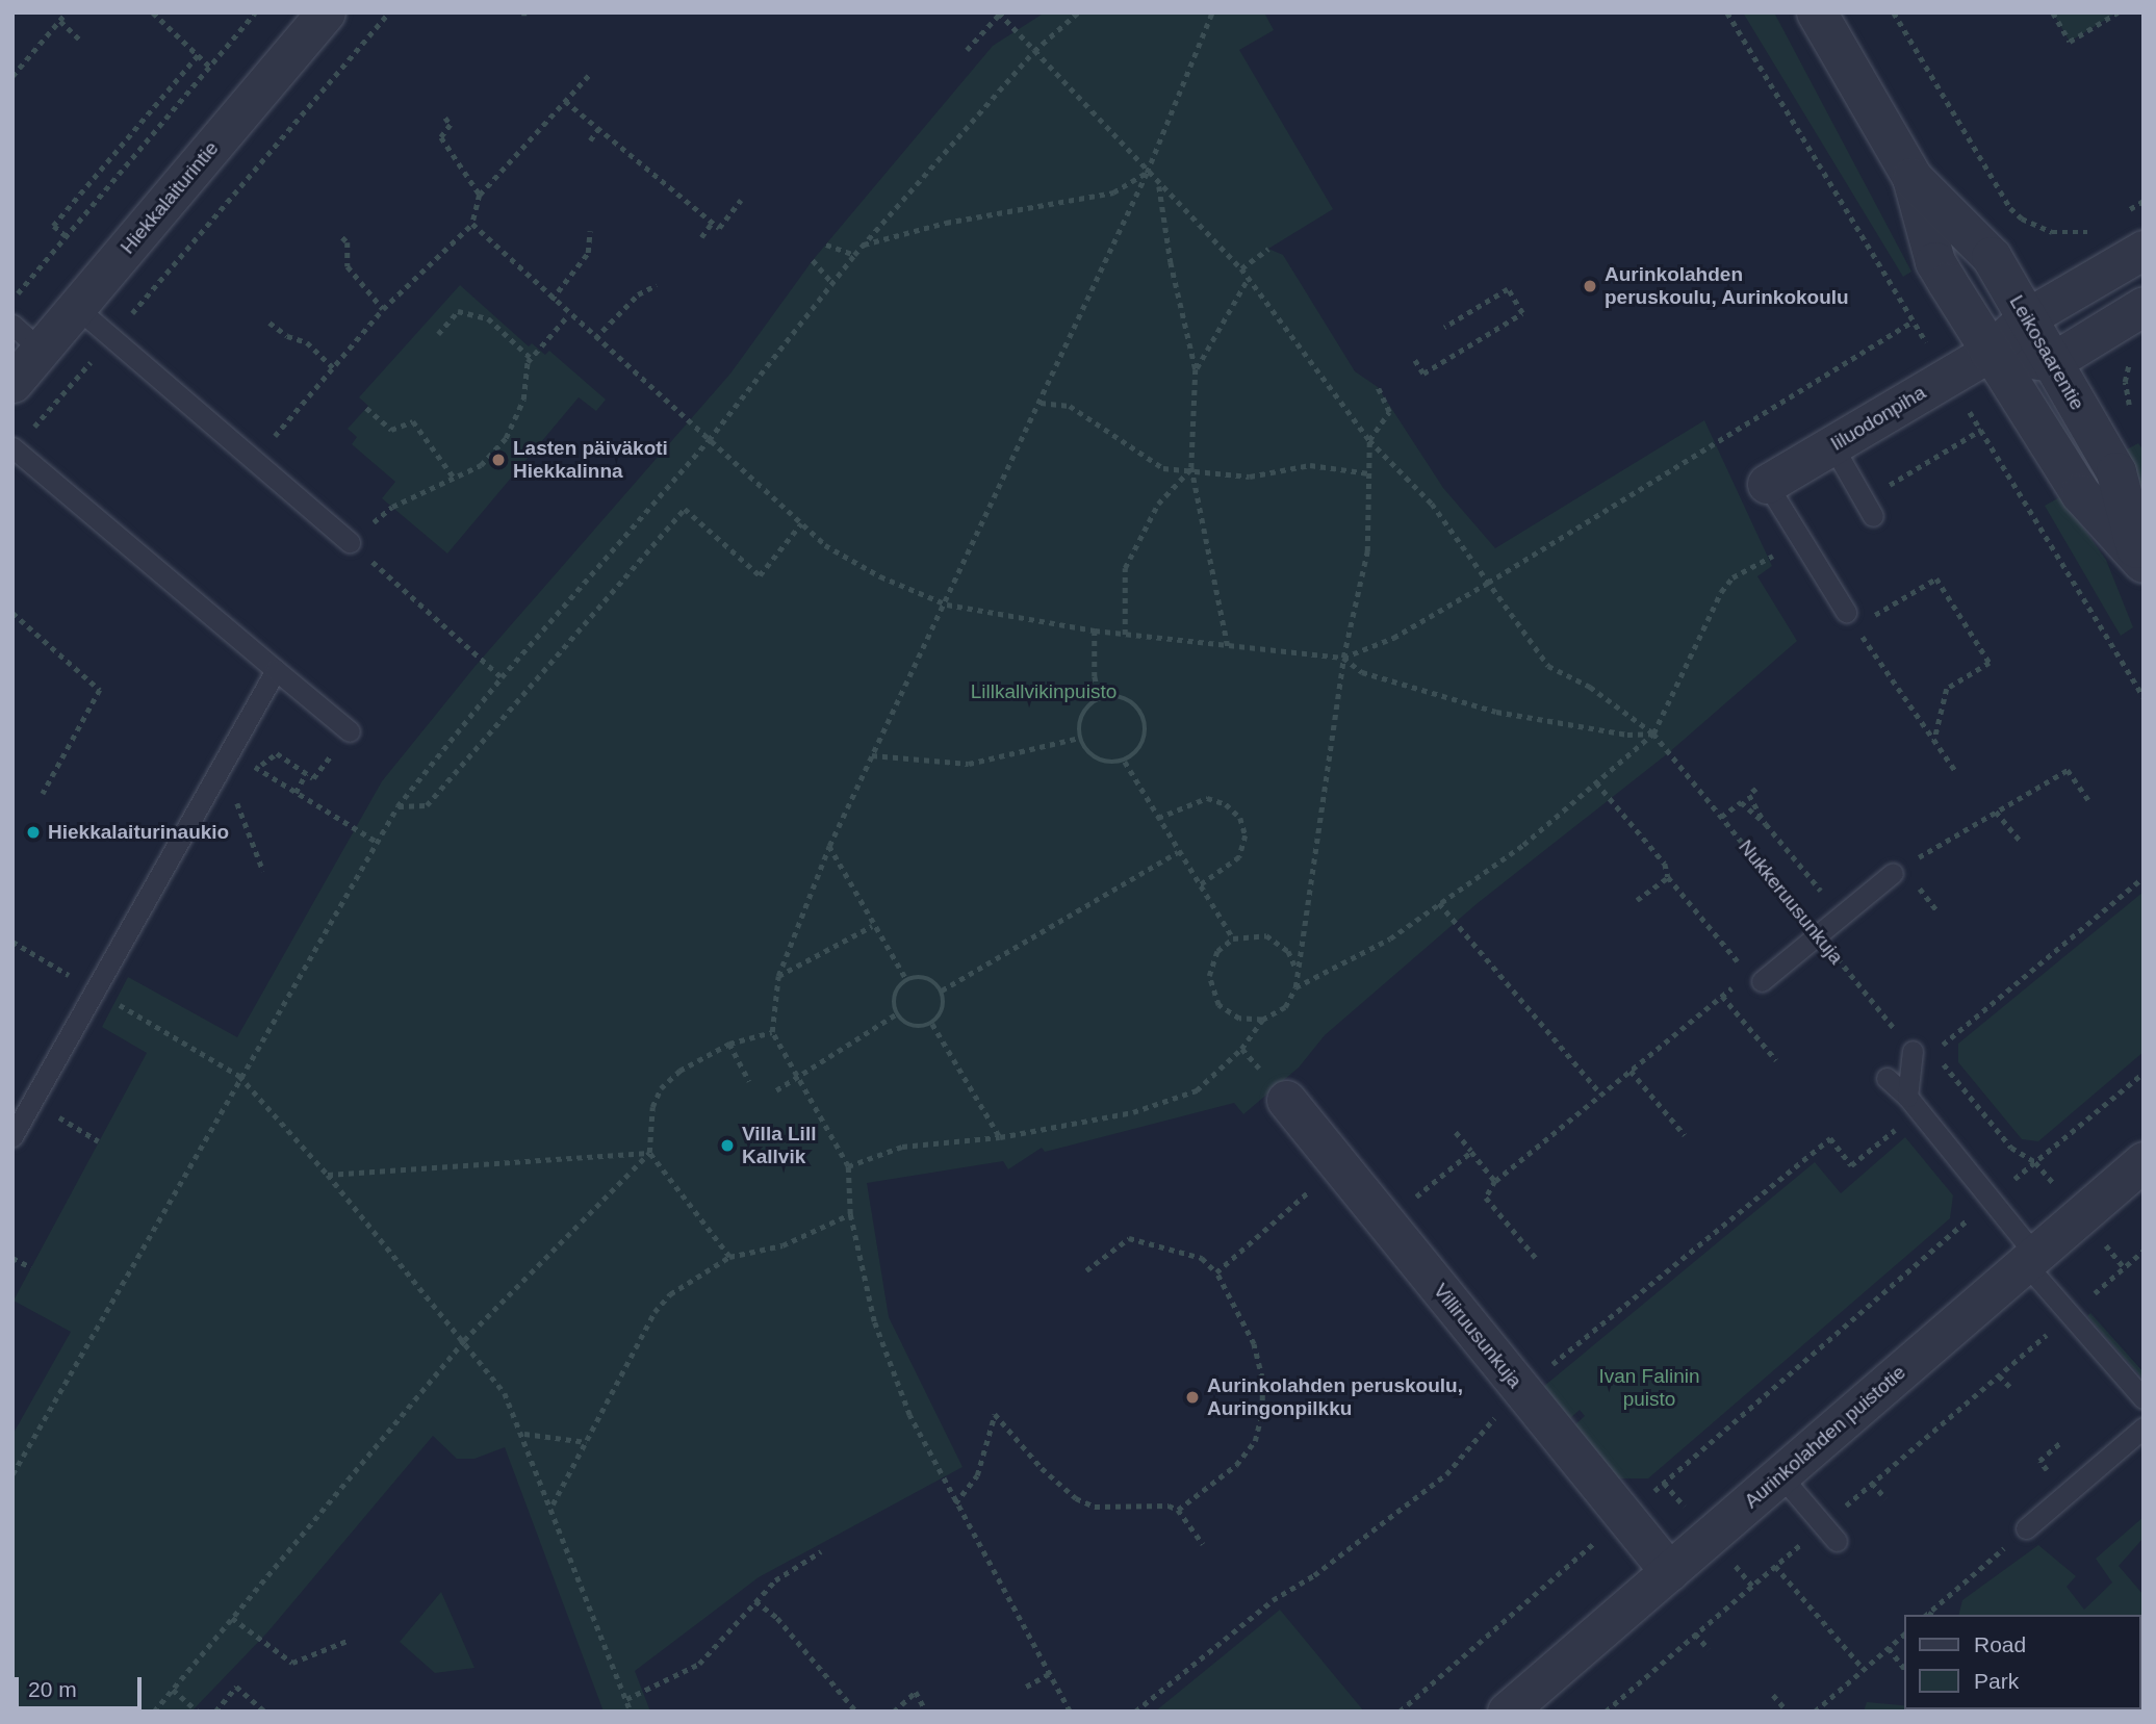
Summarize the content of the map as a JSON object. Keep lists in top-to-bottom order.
{
  "streets": {
    "street": [
      "Hiekkalaiturintie",
      "Leikosaarentie",
      "Iiluodonpiha",
      "Villiruusunkuja",
      "Aurinkolahden puistotie"
    ],
    "path": ["Nukkeruusunkuja"]
  },
  "crossings": [
    ["Leikosaarentie", "Iiluodonpiha"],
    ["Villiruusunkuja", "Aurinkolahden puistotie"]
  ],
  "parks": ["Lillkallvikinpuisto", "Ivan Falinin puisto"],
  "places": [
    "Aurinkolahden peruskoulu, Aurinkokoulu",
    "Lasten päiväkoti Hiekkalinna",
    "Hiekkalaiturinaukio",
    "Villa Lill Kallvik",
    "Aurinkolahden peruskoulu, Auringonpilkku"
  ],
  "legend": ["Road", "Park"],
  "scale_bar": "20 m"
}
